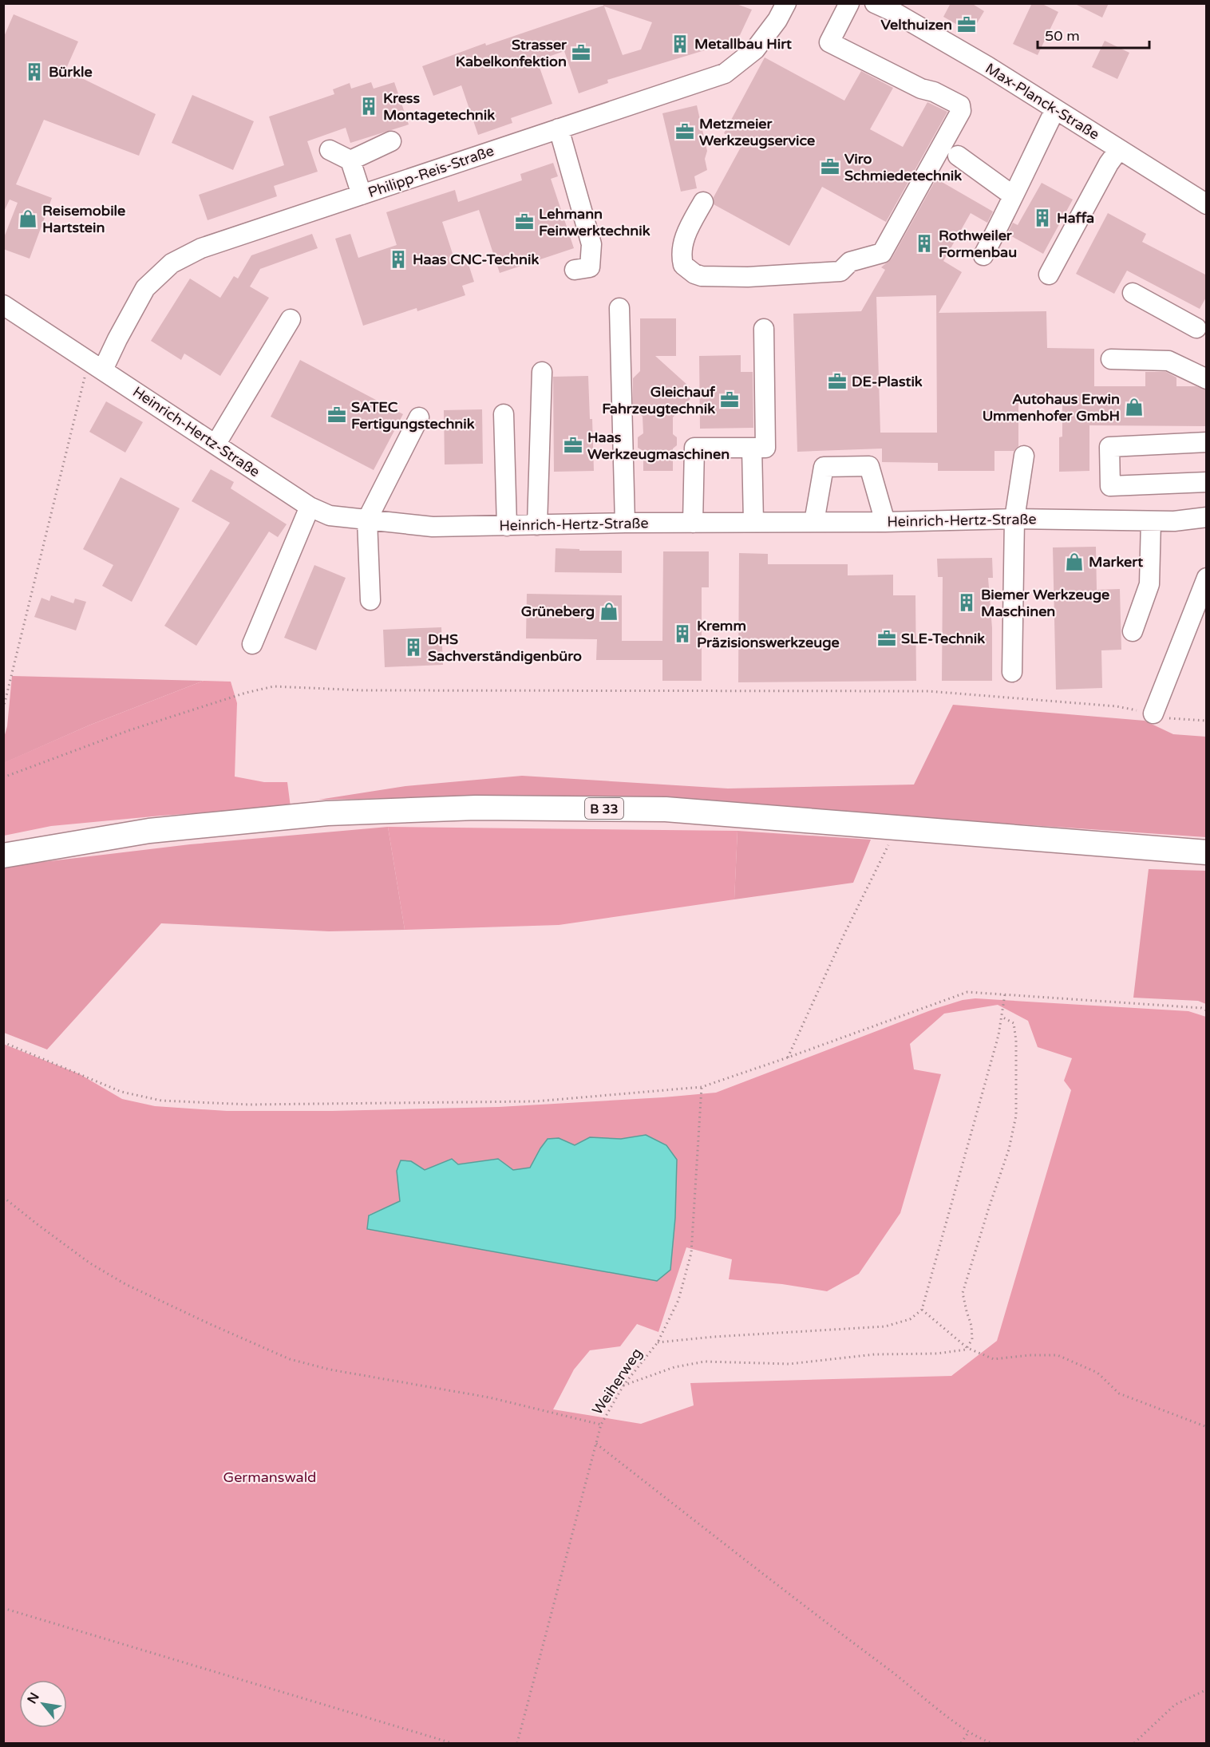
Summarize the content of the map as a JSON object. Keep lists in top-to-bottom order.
{
  "streets": {
    "main road": ["B 33"],
    "street": ["Max-Planck-Straße", "Philipp-Reis-Straße", "Heinrich-Hertz-Straße"],
    "path": ["Weiherweg"]
  },
  "crossings": [
    ["Philipp-Reis-Straße", "Heinrich-Hertz-Straße"]
  ],
  "parks": ["Germanswald"],
  "places": {
    "office": [
      "Velthuizen",
      "Strasser Kabelkonfektion",
      "Metzmeier Werkzeugservice",
      "Viro Schmiedetechnik",
      "Lehmann Feinwerktechnik",
      "DE-Plastik",
      "Gleichauf Fahrzeugtechnik",
      "SATEC Fertigungstechnik",
      "Haas Werkzeugmaschinen",
      "SLE-Technik"
    ],
    "building": [
      "Metallbau Hirt",
      "Bürkle",
      "Kress Montagetechnik",
      "Haffa",
      "Rothweiler Formenbau",
      "Haas CNC-Technik",
      "Biemer Werkzeuge Maschinen",
      "Kremm Präzisionswerkzeuge",
      "DHS Sachverständigenbüro"
    ],
    "shop": [
      "Reisemobile Hartstein",
      "Autohaus Erwin Ummenhofer GmbH",
      "Markert",
      "Grüneberg"
    ]
  },
  "scale_bar": "50 m",
  "north": "top left"
}
